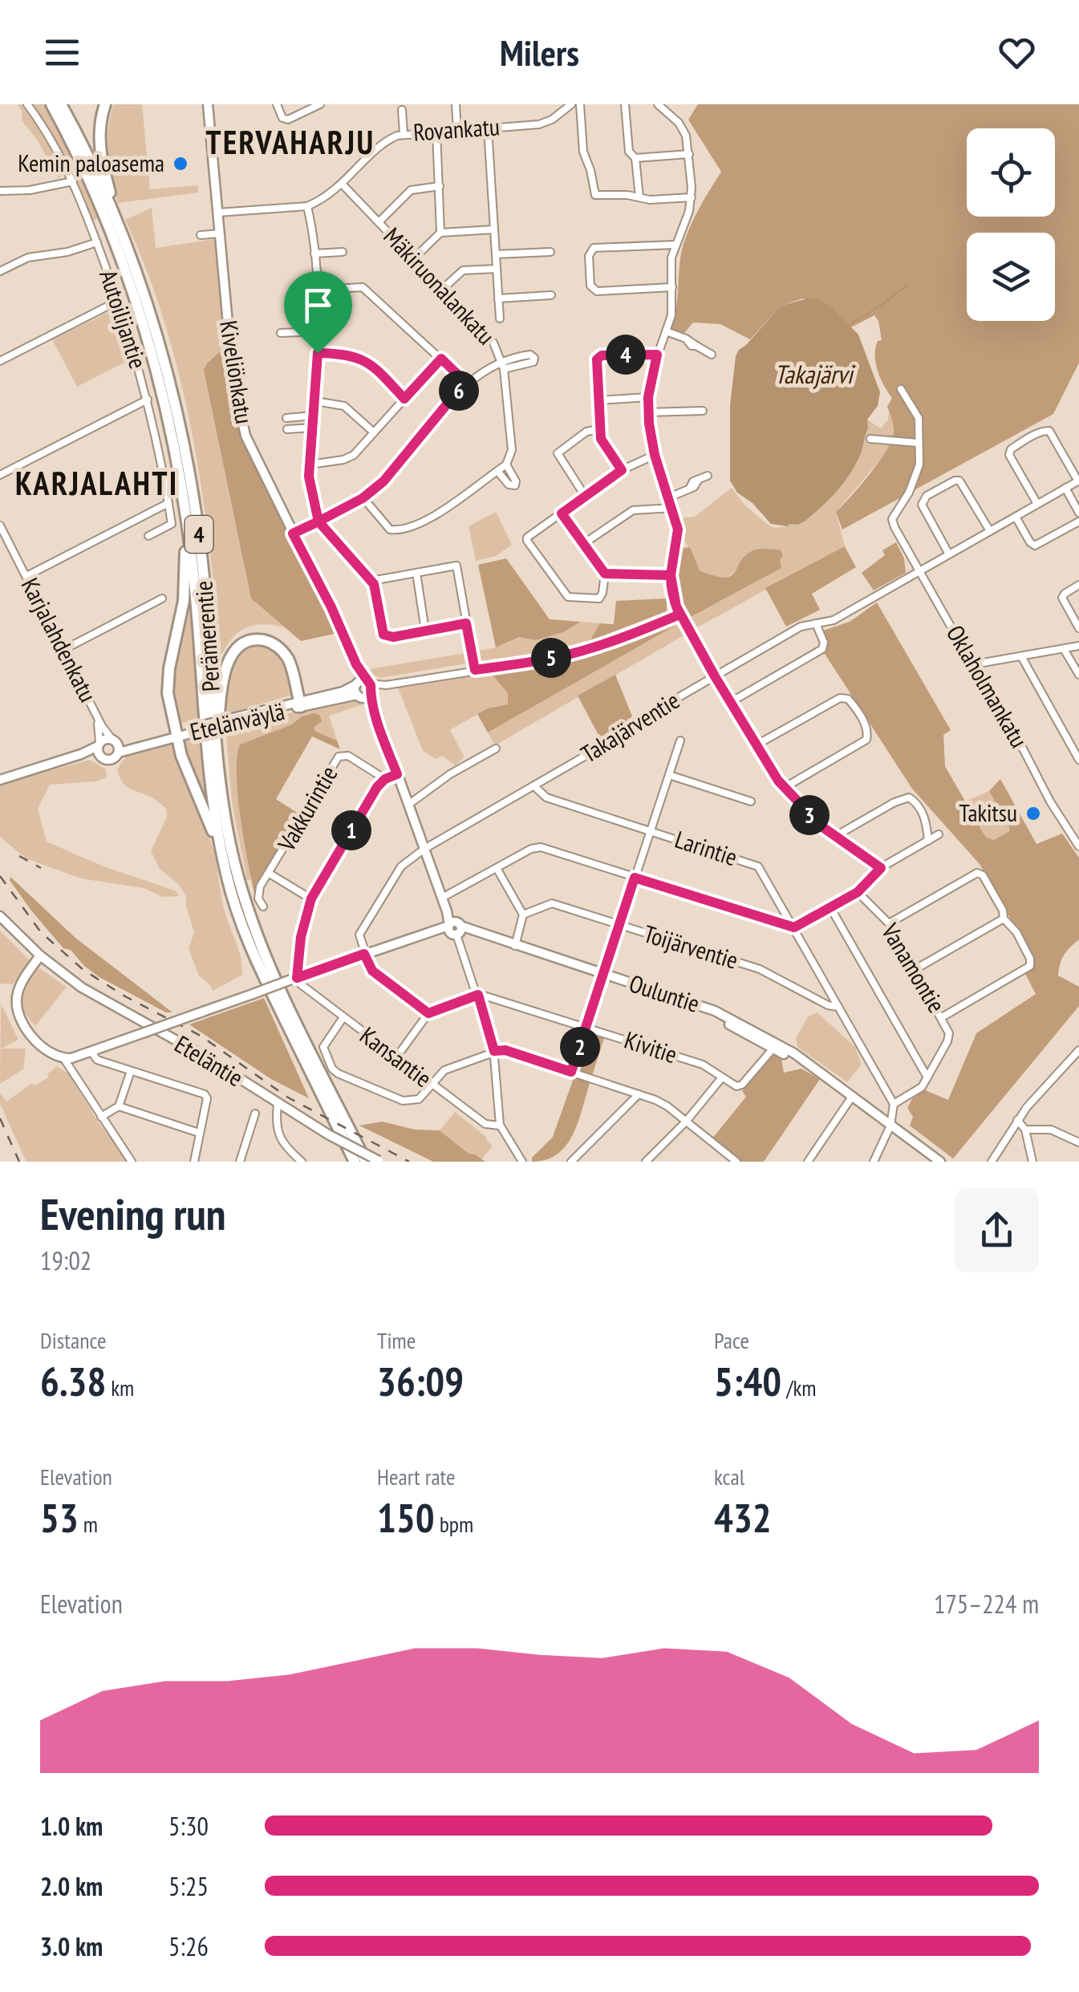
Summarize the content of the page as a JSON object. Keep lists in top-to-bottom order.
{
  "streets": {
    "highway": ["4", "Perämerentie"],
    "main road": [
      "Kiveliönkatu",
      "Etelänväylä",
      "Ouluntie",
      "Eteläntie"
    ],
    "street": [
      "Rovankatu",
      "Mäkiruonalankatu",
      "Autoilijantie",
      "Karjalahdenkatu",
      "Oklaholmankatu",
      "Takajärventie",
      "Vakkurintie",
      "Larintie",
      "Toijärventie",
      "Vanamontie",
      "Kivitie",
      "Kansantie"
    ]
  },
  "crossings": [
    ["Rovankatu", "Mäkiruonalankatu"],
    ["Rovankatu", "Kiveliönkatu"],
    ["Kiveliönkatu", "Etelänväylä"],
    ["Kiveliönkatu", "Takajärventie"],
    ["Kiveliönkatu", "Ouluntie"],
    ["Karjalahdenkatu", "Etelänväylä"],
    ["Oklaholmankatu", "Takajärventie"],
    ["Takajärventie", "Larintie"],
    ["Takajärventie", "Ouluntie"],
    ["Larintie", "Toijärventie"],
    ["Larintie", "Vanamontie"],
    ["Ouluntie", "Kivitie"],
    ["Ouluntie", "Kansantie"]
  ],
  "districts": ["TERVAHARJU", "KARJALAHTI"],
  "water": ["Takajärvi"],
  "places": ["Kemin paloasema", "Takitsu"],
  "page": {
    "header": "Milers",
    "pins": [
      "4",
      "6",
      "5",
      "3",
      "1",
      "2"
    ],
    "heading": ["Evening run", "19:02"],
    "stats": [
      ["Distance", "6.38 km"],
      ["Time", "36:09"],
      ["Pace", "5:40 /km"],
      ["Elevation", "53 m"],
      ["Heart rate", "150 bpm"],
      ["kcal", "432"]
    ],
    "chart": ["Elevation", "175–224 m"],
    "list": [
      {
        "name": "1.0 km",
        "note": "5:30"
      },
      {
        "name": "2.0 km",
        "note": "5:25"
      },
      {
        "name": "3.0 km",
        "note": "5:26"
      }
    ]
  }
}
